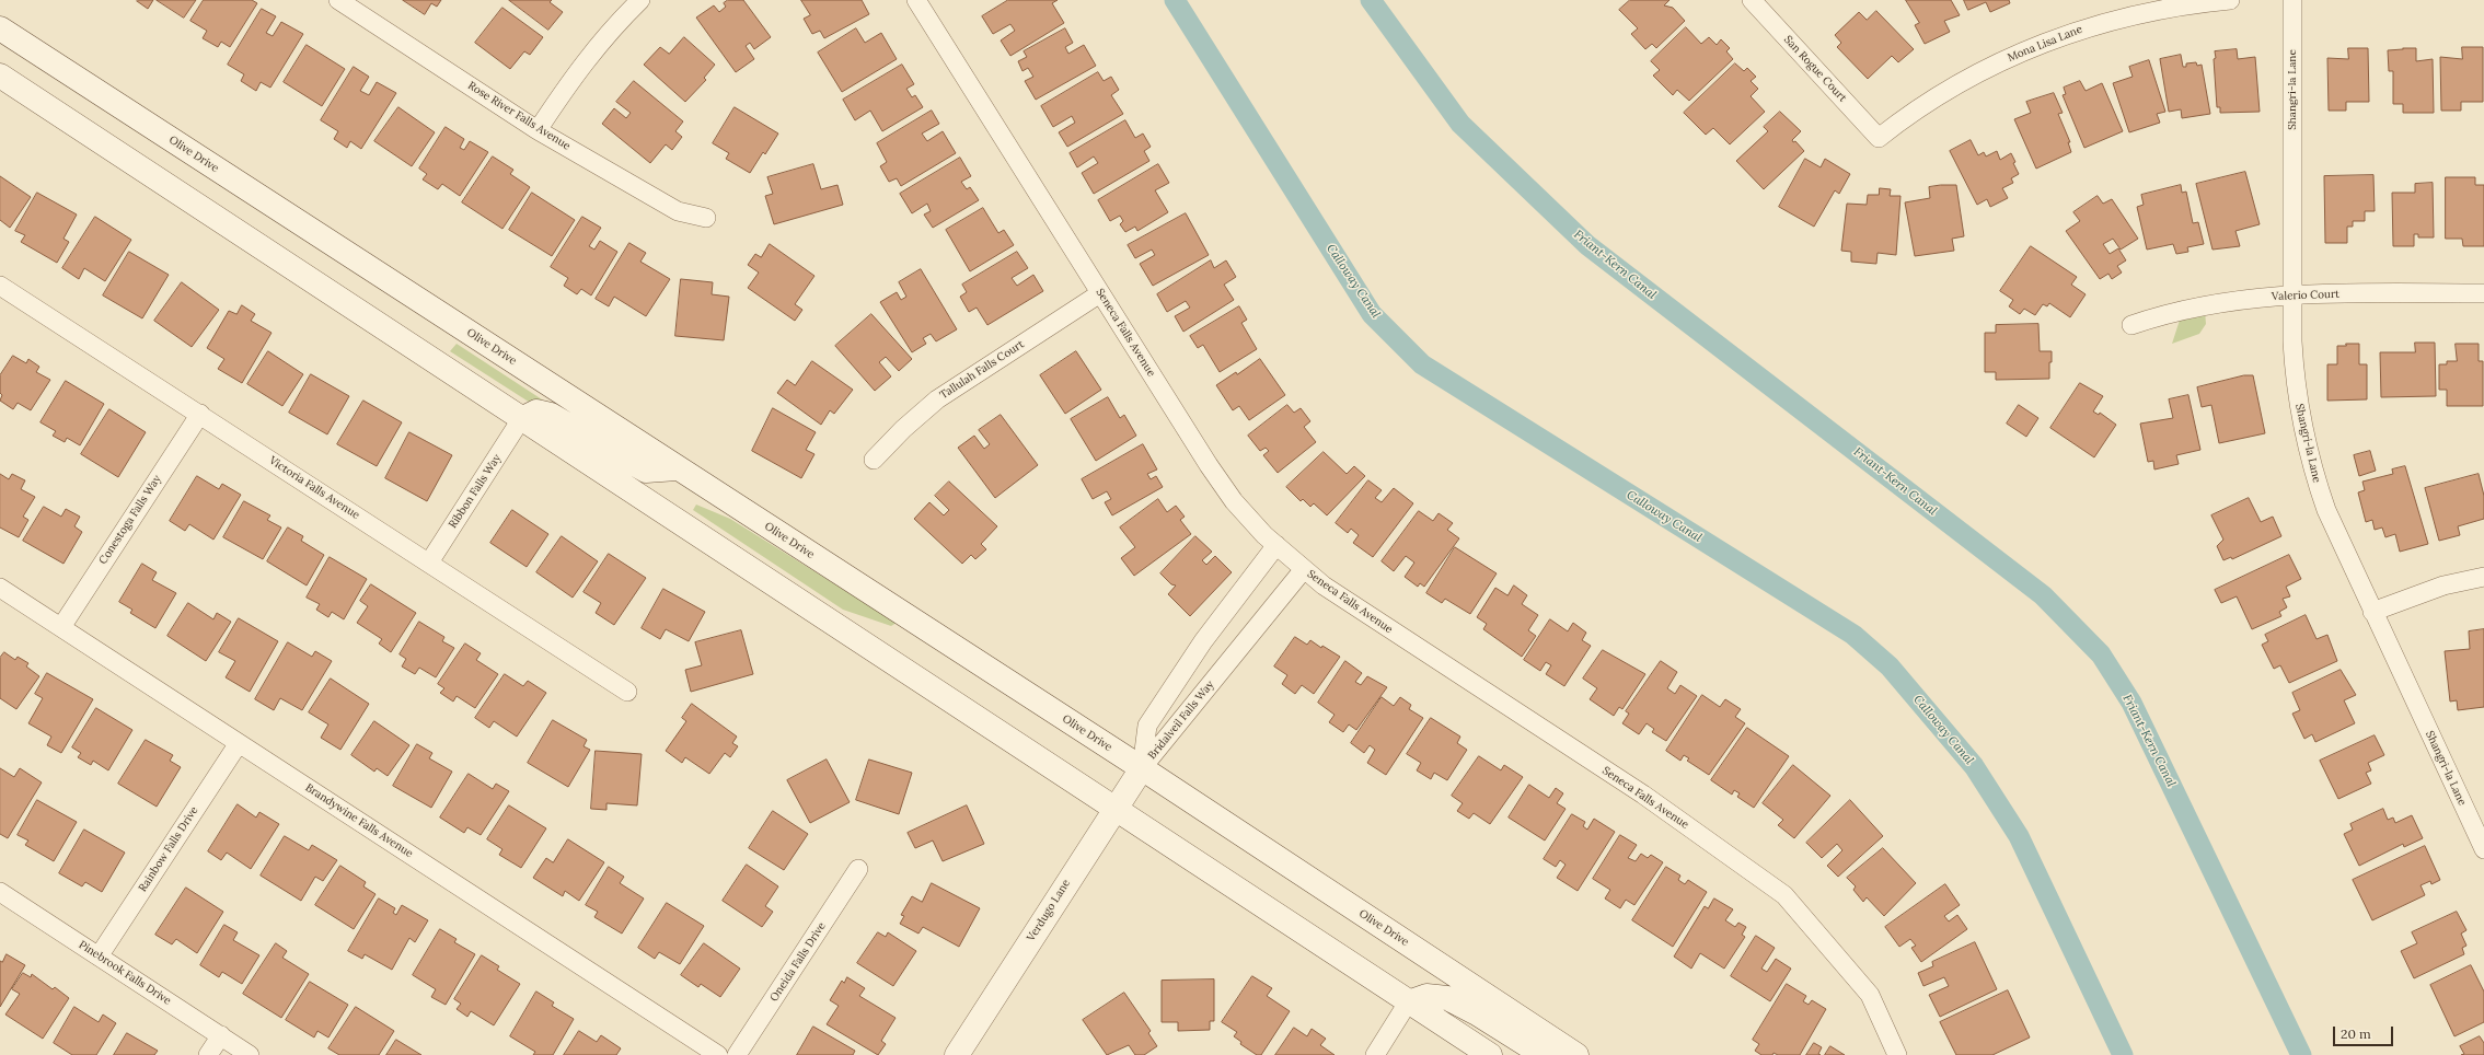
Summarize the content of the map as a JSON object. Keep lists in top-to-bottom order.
{
  "streets": {
    "main road": ["Olive Drive", "Verdugo Lane"],
    "street": [
      "Mona Lisa Lane",
      "San Rogue Court",
      "Shangri-la Lane",
      "Rose River Falls Avenue",
      "Valerio Court",
      "Seneca Falls Avenue",
      "Tallulah Falls Court",
      "Victoria Falls Avenue",
      "Ribbon Falls Way",
      "Conestoga Falls Way",
      "Bridalveil Falls Way",
      "Brandywine Falls Avenue",
      "Rainbow Falls Drive",
      "Oneida Falls Drive",
      "Pinebrook Falls Drive"
    ]
  },
  "crossings": [
    ["Mona Lisa Lane", "San Rogue Court"],
    ["Shangri-la Lane", "Valerio Court"],
    ["Olive Drive", "Bridalveil Falls Way"],
    ["Olive Drive", "Verdugo Lane"],
    ["Seneca Falls Avenue", "Tallulah Falls Court"],
    ["Seneca Falls Avenue", "Bridalveil Falls Way"],
    ["Victoria Falls Avenue", "Ribbon Falls Way"],
    ["Victoria Falls Avenue", "Conestoga Falls Way"],
    ["Conestoga Falls Way", "Brandywine Falls Avenue"],
    ["Bridalveil Falls Way", "Verdugo Lane"],
    ["Brandywine Falls Avenue", "Rainbow Falls Drive"],
    ["Rainbow Falls Drive", "Pinebrook Falls Drive"]
  ],
  "water": ["Friant-Kern Canal", "Calloway Canal"],
  "scale_bar": "20 m"
}
